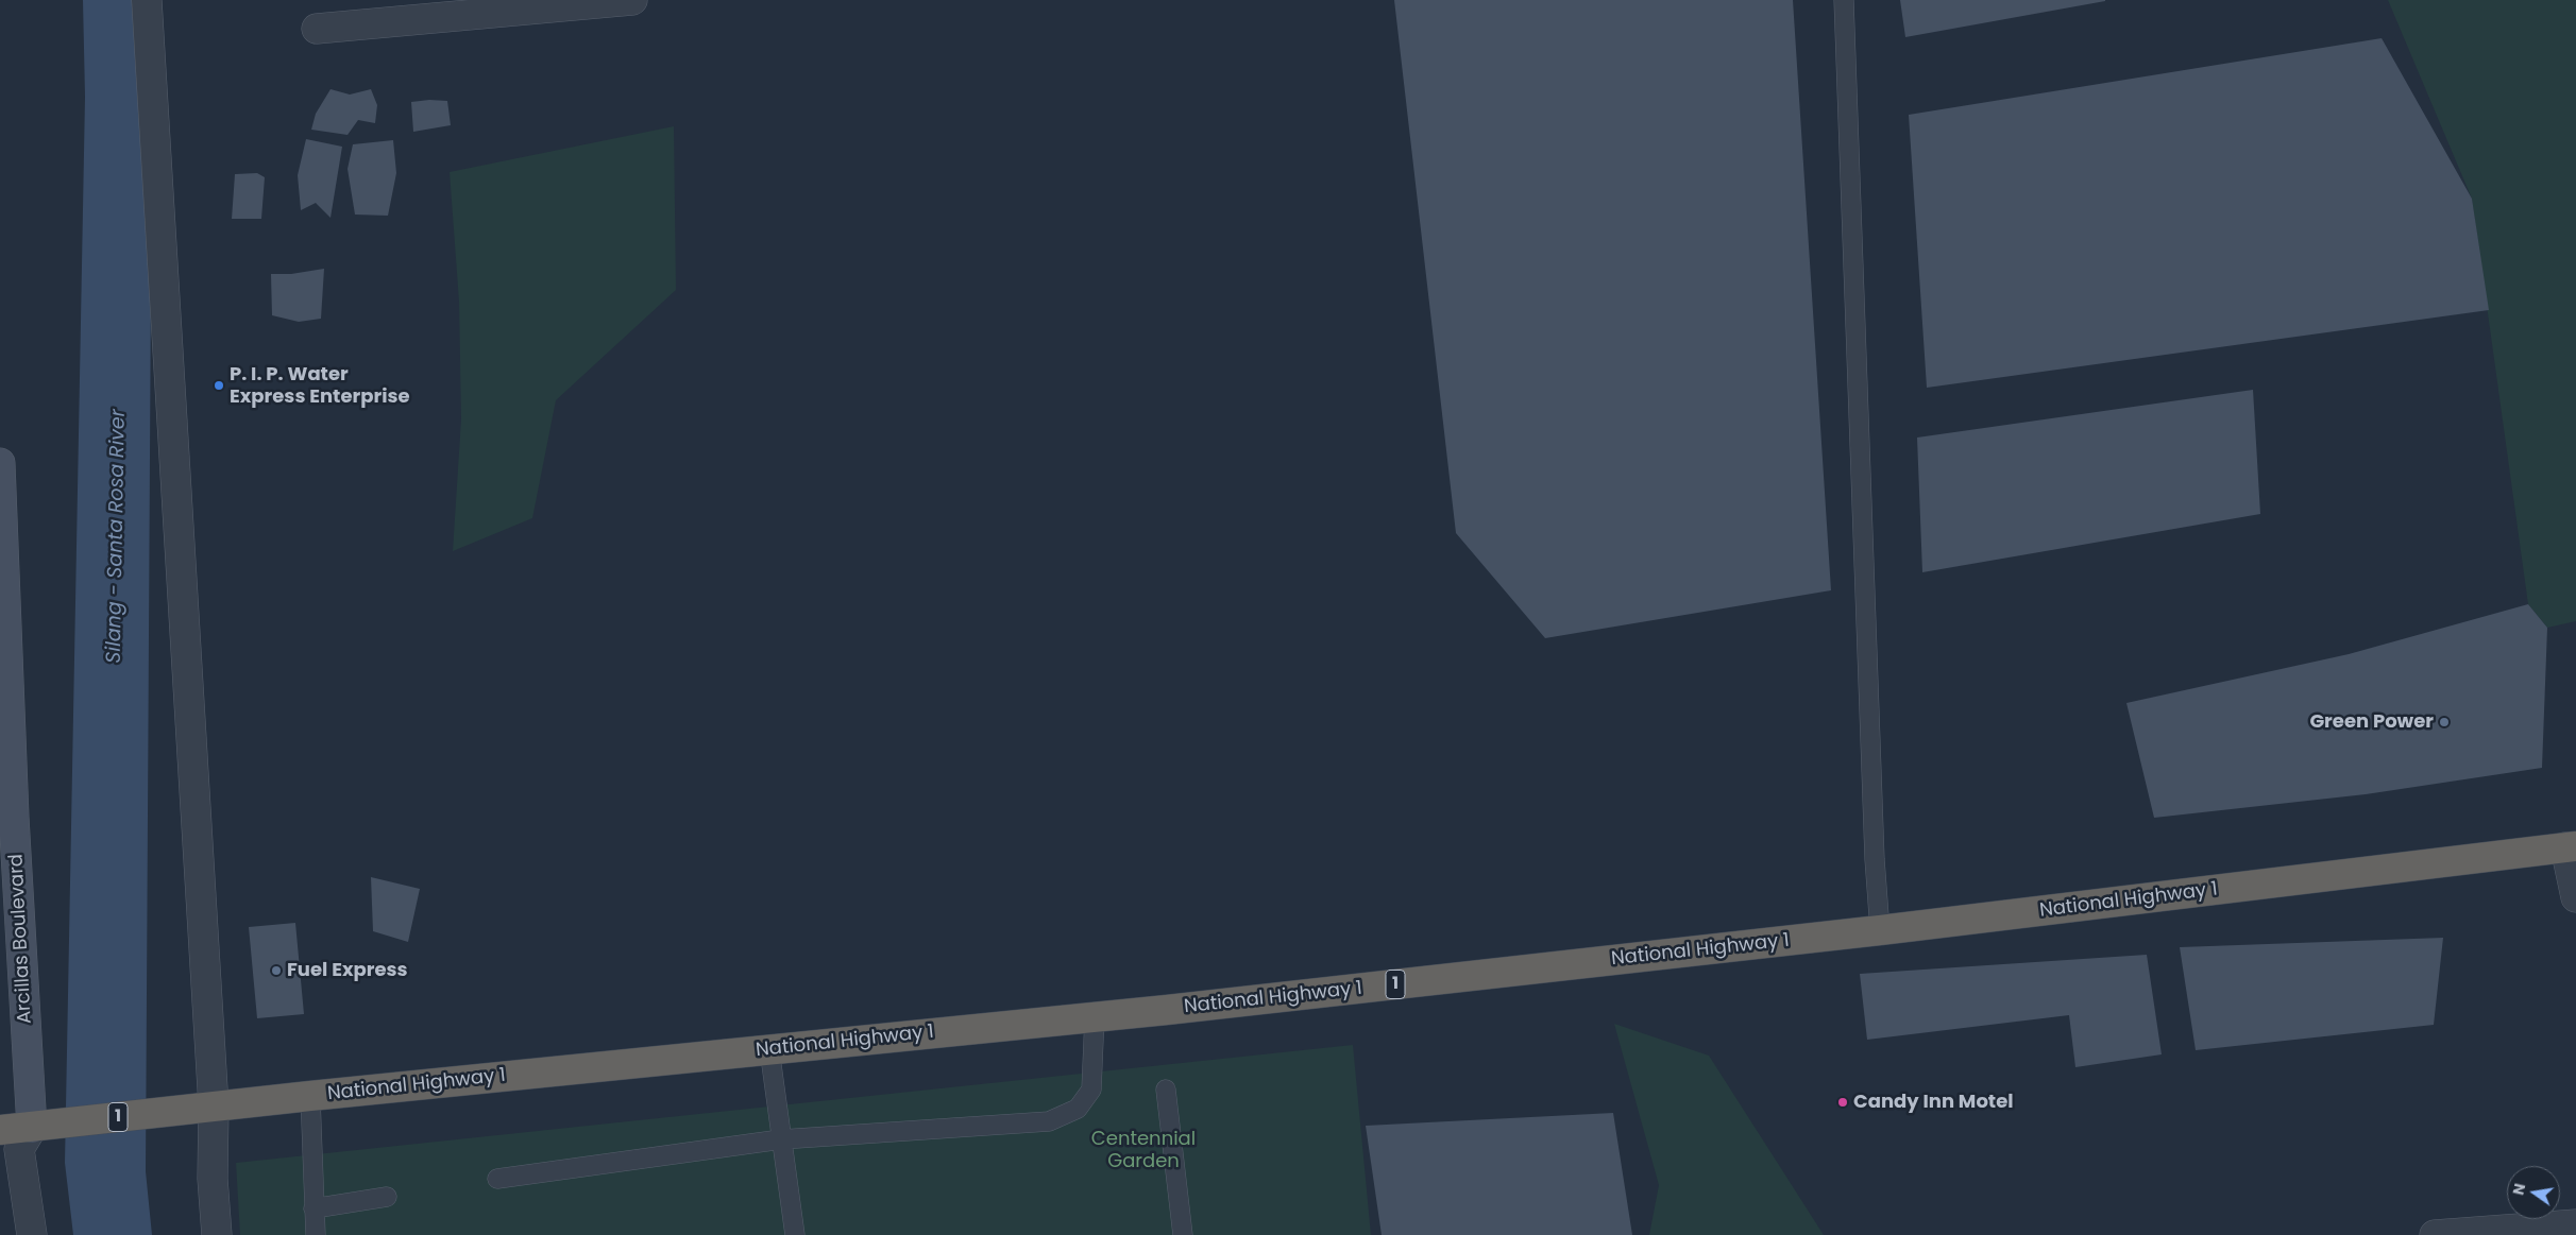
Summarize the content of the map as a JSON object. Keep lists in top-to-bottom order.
{
  "streets": {
    "highway": ["National Highway 1", "1"],
    "main road": ["Arcillas Boulevard"]
  },
  "crossings": [
    ["National Highway 1", "Arcillas Boulevard"]
  ],
  "water": ["Silang - Santa Rosa River"],
  "parks": ["Centennial Garden"],
  "places": [
    "P. I. P. Water Express Enterprise",
    "Green Power",
    "Fuel Express",
    "Candy Inn Motel"
  ],
  "north": "left"
}
